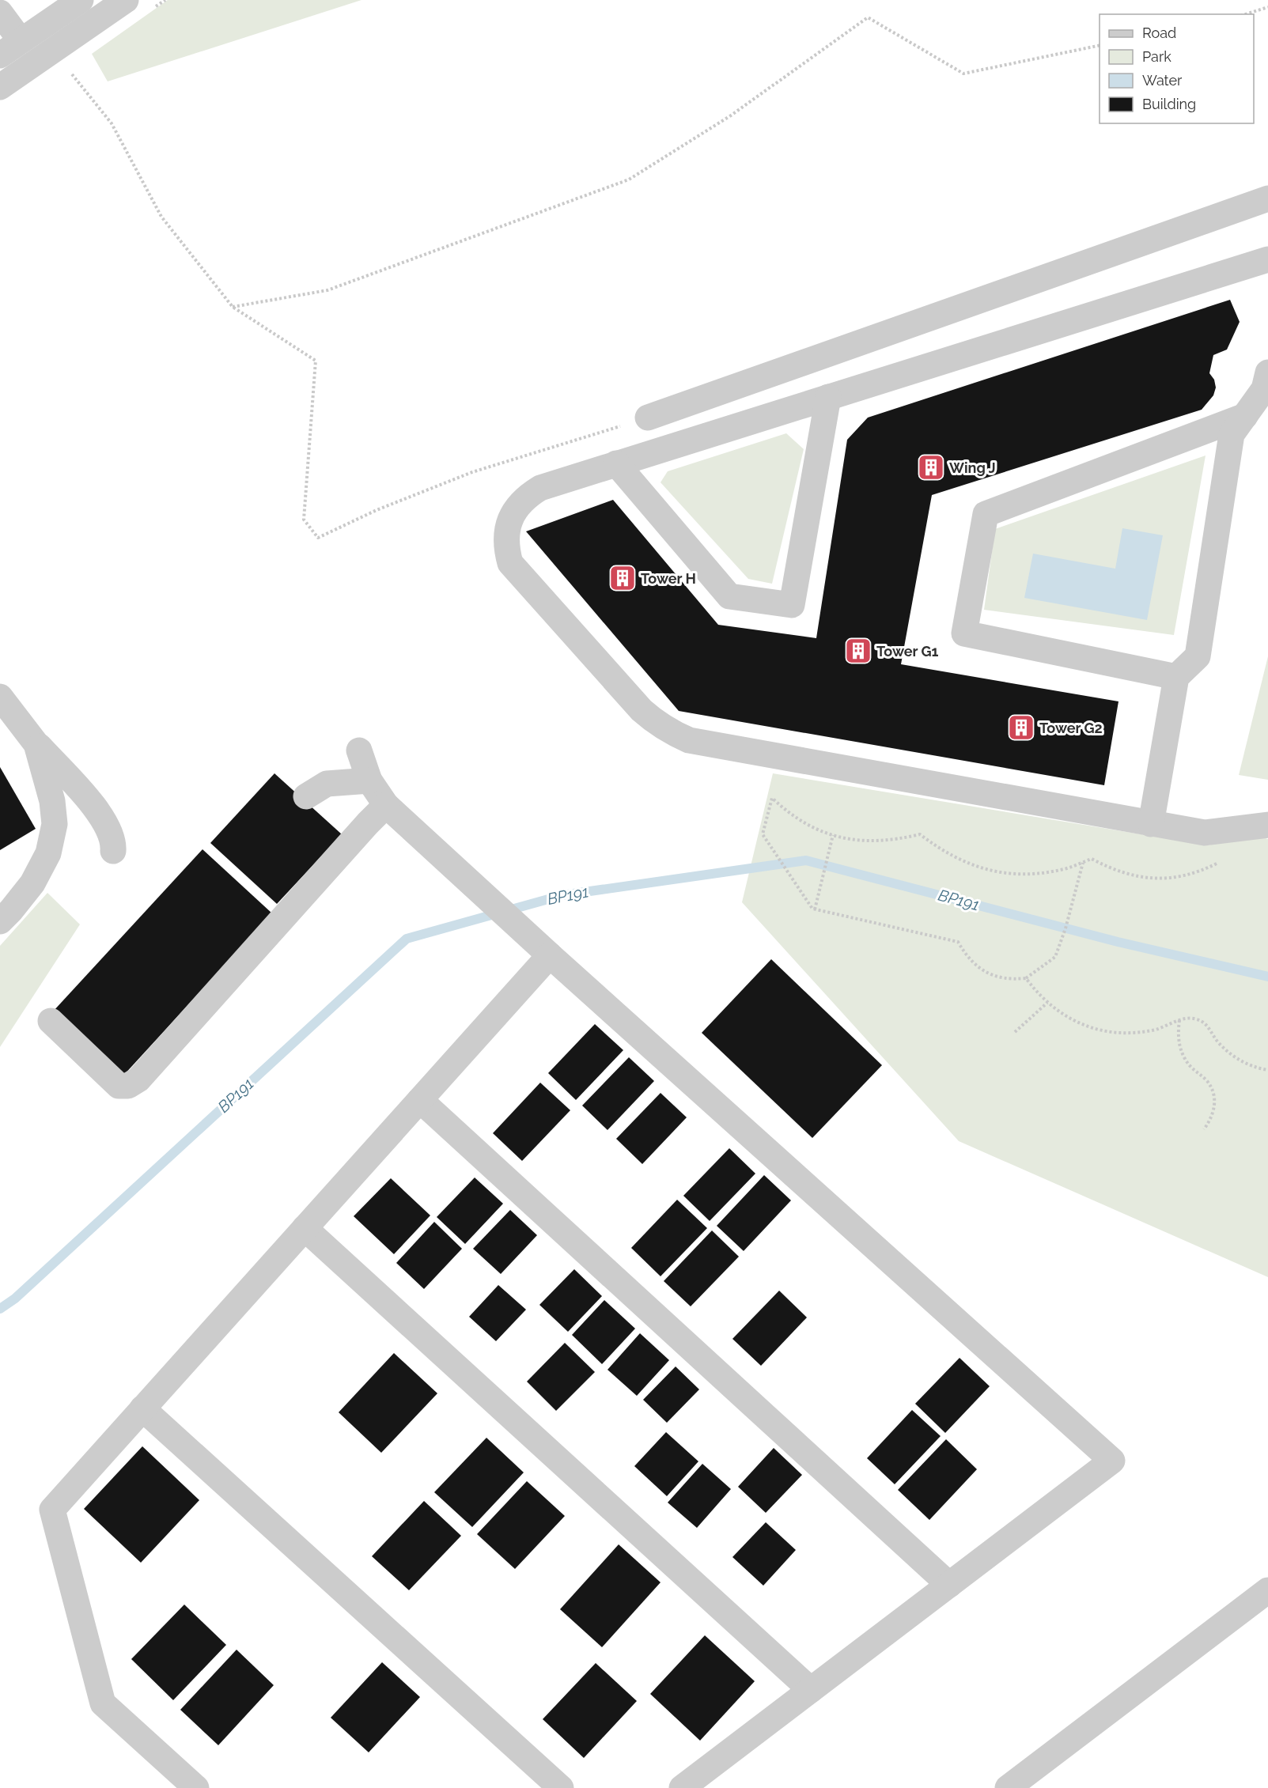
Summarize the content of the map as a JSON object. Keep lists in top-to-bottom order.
{
  "water": ["BP191"],
  "places": {
    "building": [
      "Wing J",
      "Tower H",
      "Tower G1",
      "Tower G2"
    ]
  },
  "legend": [
    "Road",
    "Park",
    "Water",
    "Building"
  ]
}
